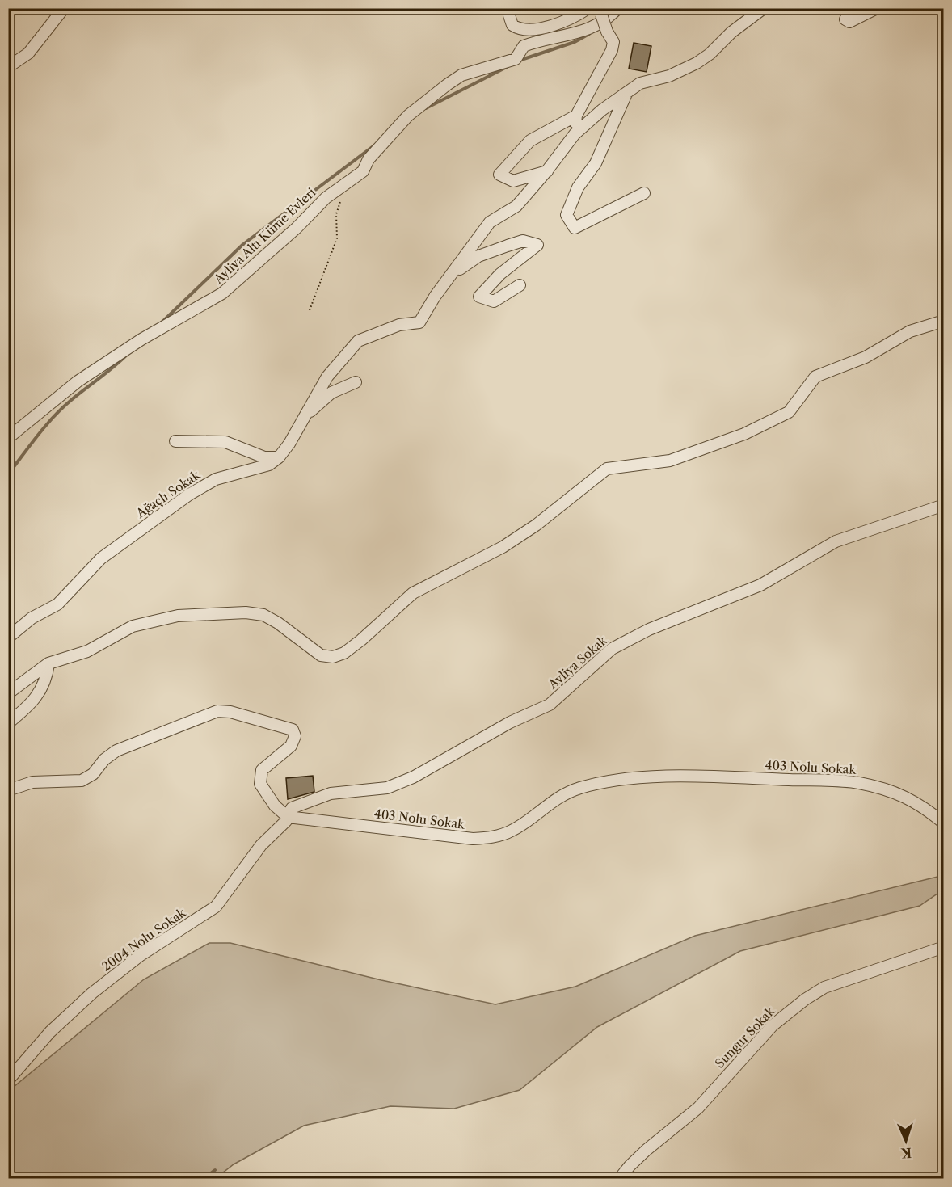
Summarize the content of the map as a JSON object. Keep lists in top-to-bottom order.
{
  "streets": {
    "street": [
      "Ayliya Altı Küme Evleri",
      "Ağaçlı Sokak",
      "Ayliya Sokak",
      "403 Nolu Sokak",
      "2004 Nolu Sokak",
      "Sungur Sokak"
    ]
  },
  "crossings": [
    ["Ayliya Sokak", "403 Nolu Sokak"],
    ["Ayliya Sokak", "2004 Nolu Sokak"],
    ["403 Nolu Sokak", "2004 Nolu Sokak"]
  ],
  "north": "bottom"
}
